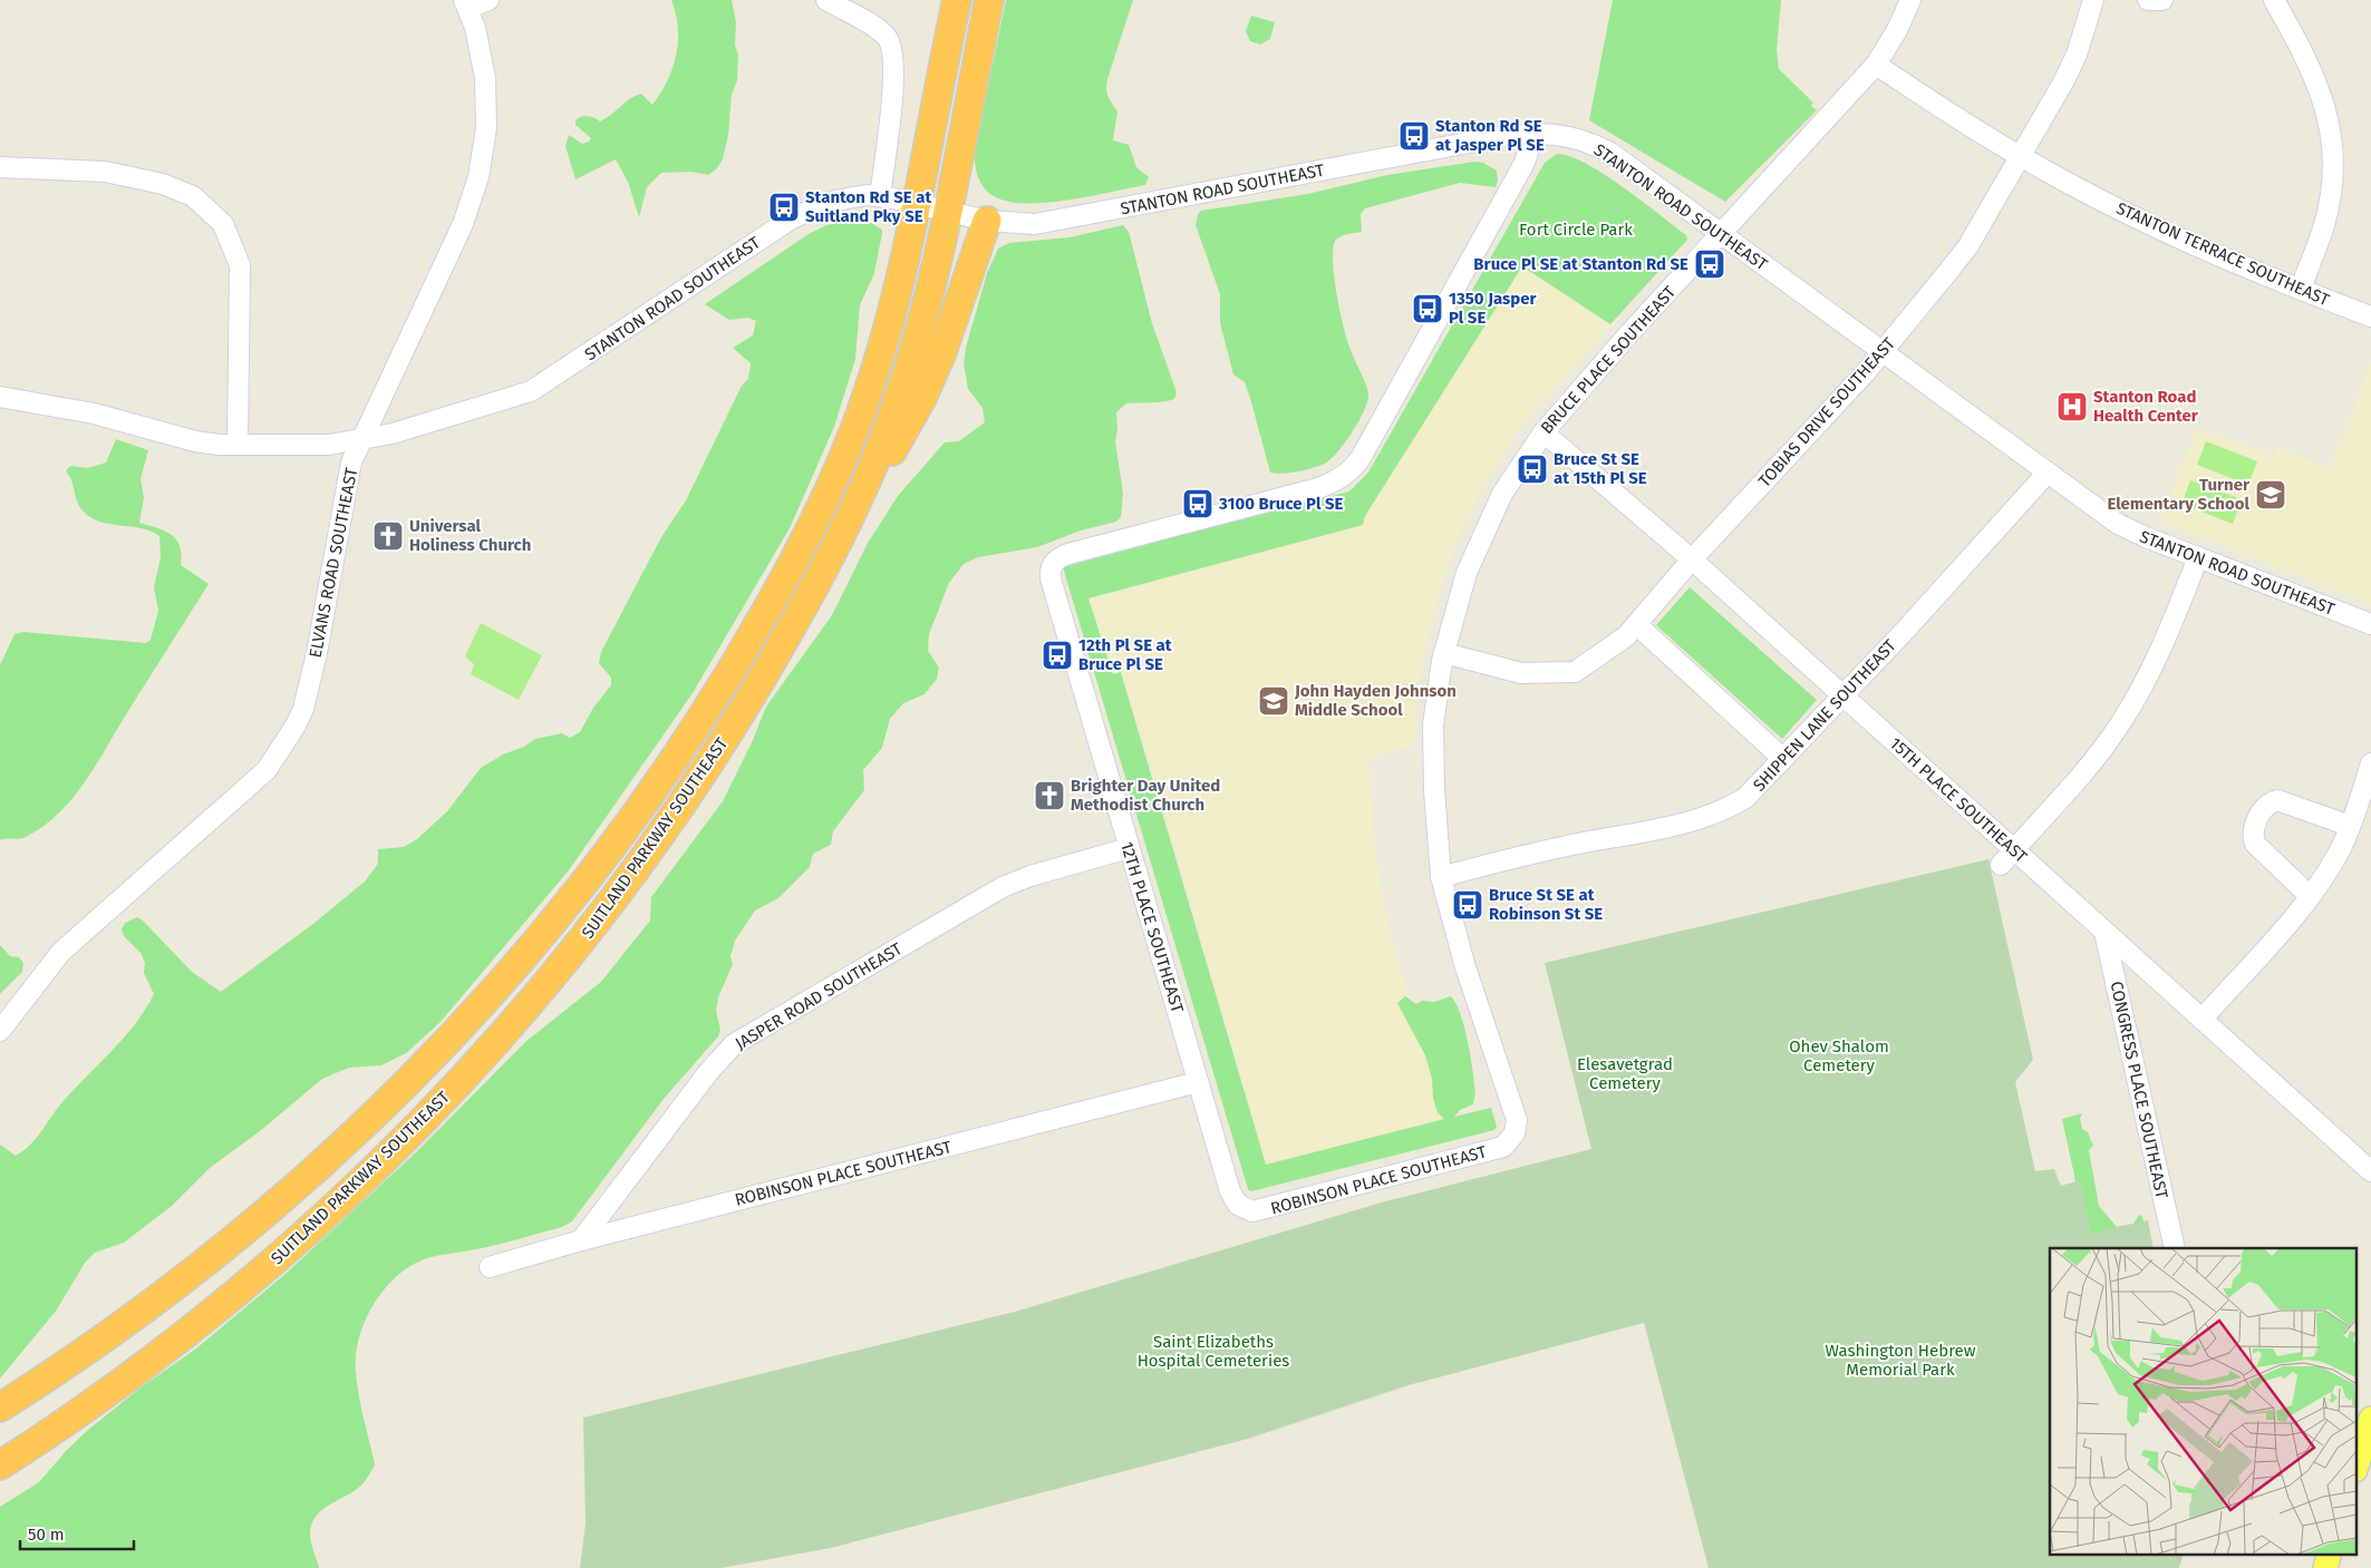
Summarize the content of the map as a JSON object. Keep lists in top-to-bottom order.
{
  "streets": {
    "highway": ["SUITLAND PARKWAY SOUTHEAST"],
    "street": [
      "STANTON ROAD SOUTHEAST",
      "STANTON TERRACE SOUTHEAST",
      "BRUCE PLACE SOUTHEAST",
      "TOBIAS DRIVE SOUTHEAST",
      "ELVANS ROAD SOUTHEAST",
      "SHIPPEN LANE SOUTHEAST",
      "15TH PLACE SOUTHEAST",
      "12TH PLACE SOUTHEAST",
      "JASPER ROAD SOUTHEAST",
      "CONGRESS PLACE SOUTHEAST",
      "ROBINSON PLACE SOUTHEAST"
    ]
  },
  "crossings": [
    ["STANTON ROAD SOUTHEAST", "BRUCE PLACE SOUTHEAST"],
    ["STANTON ROAD SOUTHEAST", "TOBIAS DRIVE SOUTHEAST"],
    ["STANTON ROAD SOUTHEAST", "ELVANS ROAD SOUTHEAST"],
    ["STANTON ROAD SOUTHEAST", "SHIPPEN LANE SOUTHEAST"],
    ["STANTON ROAD SOUTHEAST", "SUITLAND PARKWAY SOUTHEAST"],
    ["STANTON ROAD SOUTHEAST", "12TH PLACE SOUTHEAST"],
    ["STANTON TERRACE SOUTHEAST", "BRUCE PLACE SOUTHEAST"],
    ["STANTON TERRACE SOUTHEAST", "TOBIAS DRIVE SOUTHEAST"],
    ["BRUCE PLACE SOUTHEAST", "TOBIAS DRIVE SOUTHEAST"],
    ["BRUCE PLACE SOUTHEAST", "SHIPPEN LANE SOUTHEAST"],
    ["BRUCE PLACE SOUTHEAST", "15TH PLACE SOUTHEAST"],
    ["BRUCE PLACE SOUTHEAST", "ROBINSON PLACE SOUTHEAST"],
    ["TOBIAS DRIVE SOUTHEAST", "15TH PLACE SOUTHEAST"],
    ["SHIPPEN LANE SOUTHEAST", "15TH PLACE SOUTHEAST"],
    ["15TH PLACE SOUTHEAST", "CONGRESS PLACE SOUTHEAST"],
    ["12TH PLACE SOUTHEAST", "JASPER ROAD SOUTHEAST"],
    ["12TH PLACE SOUTHEAST", "ROBINSON PLACE SOUTHEAST"],
    ["JASPER ROAD SOUTHEAST", "ROBINSON PLACE SOUTHEAST"]
  ],
  "parks": [
    "Fort Circle Park",
    "Ohev Shalom Cemetery",
    "Elesavetgrad Cemetery",
    "Saint Elizabeths Hospital Cemeteries",
    "Washington Hebrew Memorial Park"
  ],
  "places": {
    "bus stop": [
      "Stanton Rd SE at Jasper Pl SE",
      "Stanton Rd SE at Suitland Pky SE",
      "Bruce Pl SE at Stanton Rd SE",
      "1350 Jasper Pl SE",
      "Bruce St SE at 15th Pl SE",
      "3100 Bruce Pl SE",
      "12th Pl SE at Bruce Pl SE",
      "Bruce St SE at Robinson St SE"
    ],
    "hospital": ["Stanton Road Health Center"],
    "school or university": ["Turner Elementary School", "John Hayden Johnson Middle School"],
    "church": ["Universal Holiness Church", "Brighter Day United Methodist Church"]
  },
  "scale_bar": "50 m"
}
